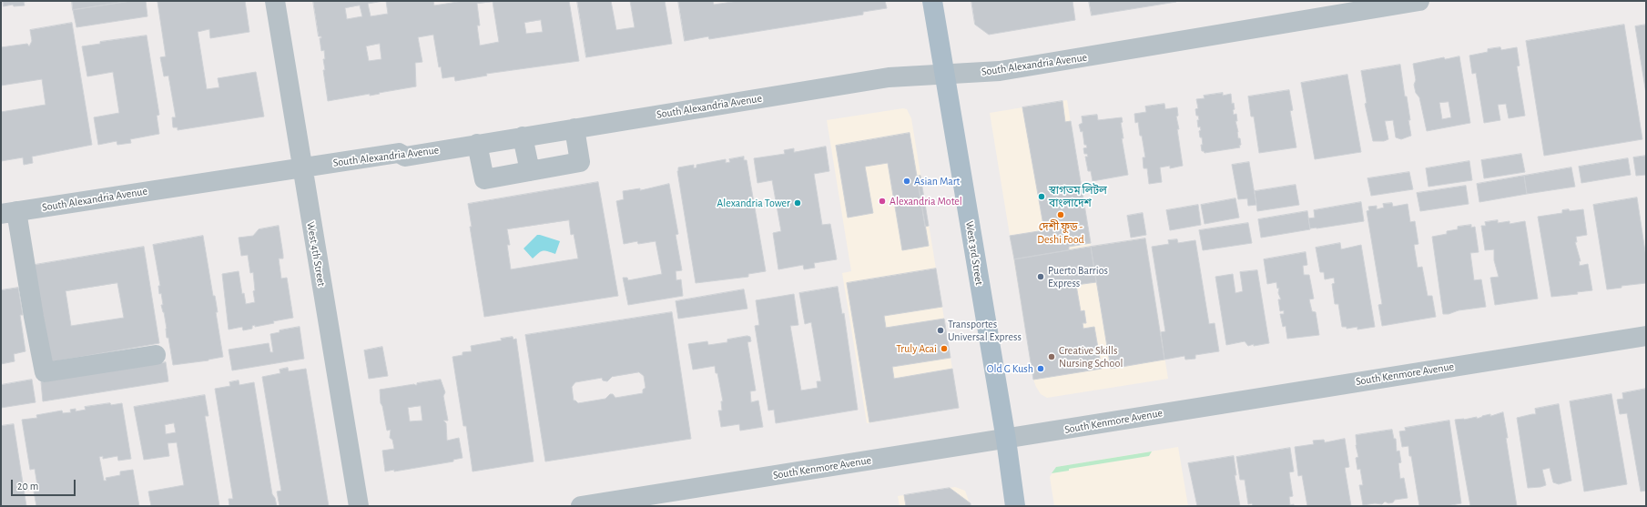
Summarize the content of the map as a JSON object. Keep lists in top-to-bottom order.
{
  "streets": {
    "main road": ["West 3rd Street"],
    "street": ["South Alexandria Avenue", "West 4th Street", "South Kenmore Avenue"]
  },
  "crossings": [
    ["South Alexandria Avenue", "West 3rd Street"],
    ["South Alexandria Avenue", "West 4th Street"],
    ["West 3rd Street", "South Kenmore Avenue"]
  ],
  "places": [
    "Asian Mart",
    "স্বাগতম লিটল বাংলাদেশ",
    "Alexandria Motel",
    "Alexandria Tower",
    "দেশী ফুড - Deshi Food",
    "Puerto Barrios Express",
    "Transportes Universal Express",
    "Truly Acai",
    "Creative Skills Nursing School",
    "Old G Kush"
  ],
  "scale_bar": "20 m"
}
